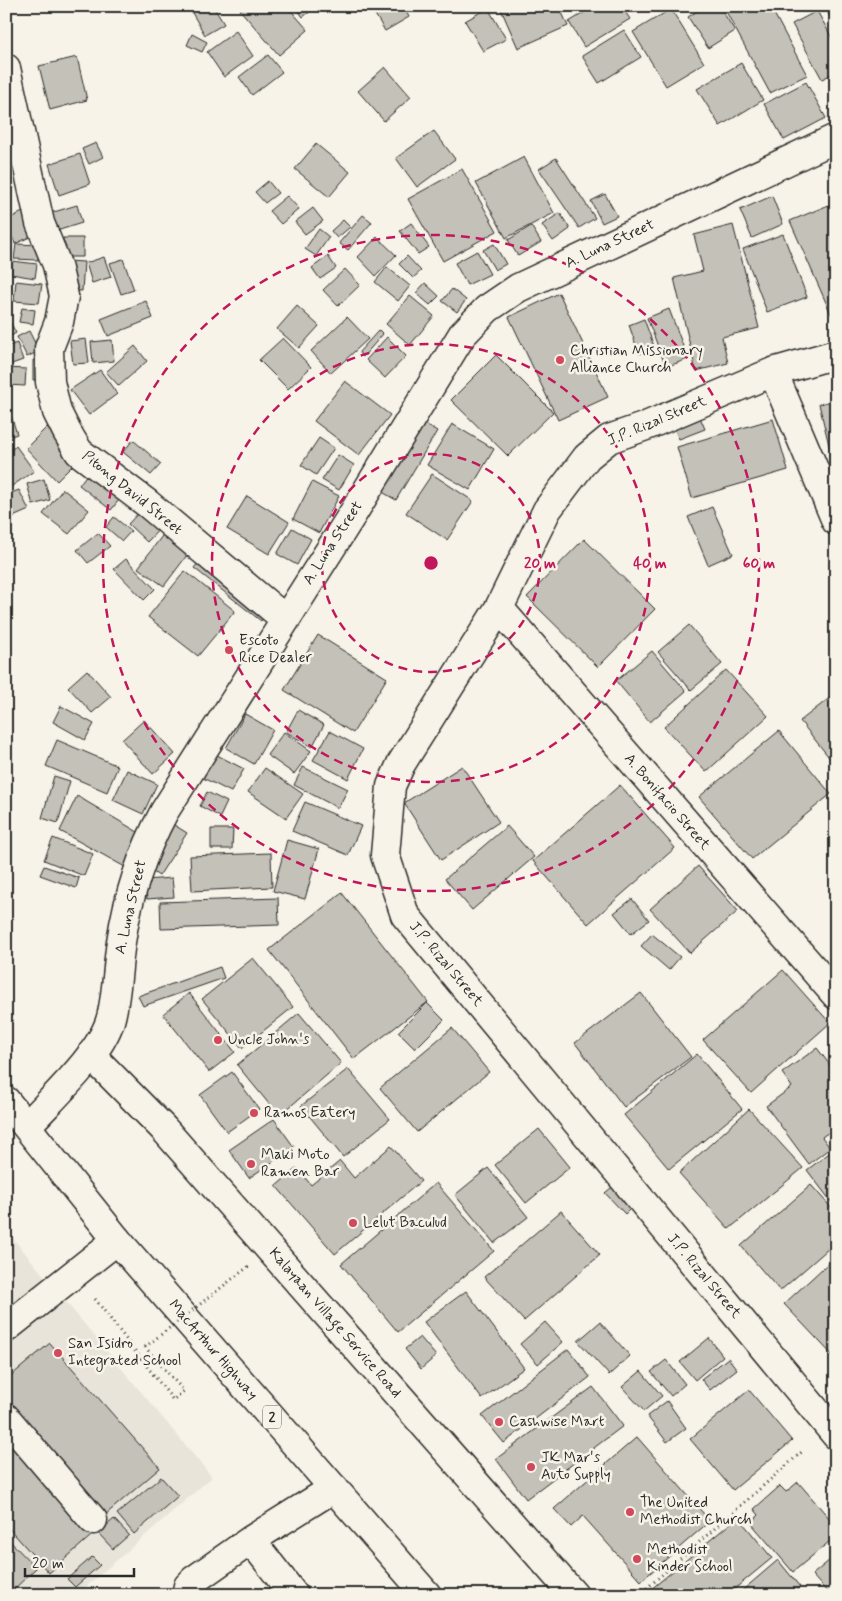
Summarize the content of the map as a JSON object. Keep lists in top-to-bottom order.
{
  "streets": {
    "main road": [
      "A. Luna Street",
      "J.P. Rizal Street",
      "Pitong David Street",
      "A. Bonifacio Street",
      "Kalayaan Village Service Road",
      "MacArthur Highway",
      "2"
    ]
  },
  "crossings": [
    ["A. Luna Street", "Pitong David Street"],
    ["A. Luna Street", "Kalayaan Village Service Road"],
    ["A. Luna Street", "MacArthur Highway"],
    ["J.P. Rizal Street", "A. Bonifacio Street"]
  ],
  "places": [
    "Christian Missionary Alliance Church",
    "Escoto Rice Dealer",
    "Uncle John's",
    "Ramos Eatery",
    "Maki Moto Ramen Bar",
    "Lelut Baculud",
    "San Isidro Integrated School",
    "Cashwise Mart",
    "JK Mar's Auto Supply",
    "The United Methodist Church",
    "Methodist Kinder School"
  ],
  "scale_bar": "20 m",
  "rings": ["20 m", "40 m", "60 m"]
}
